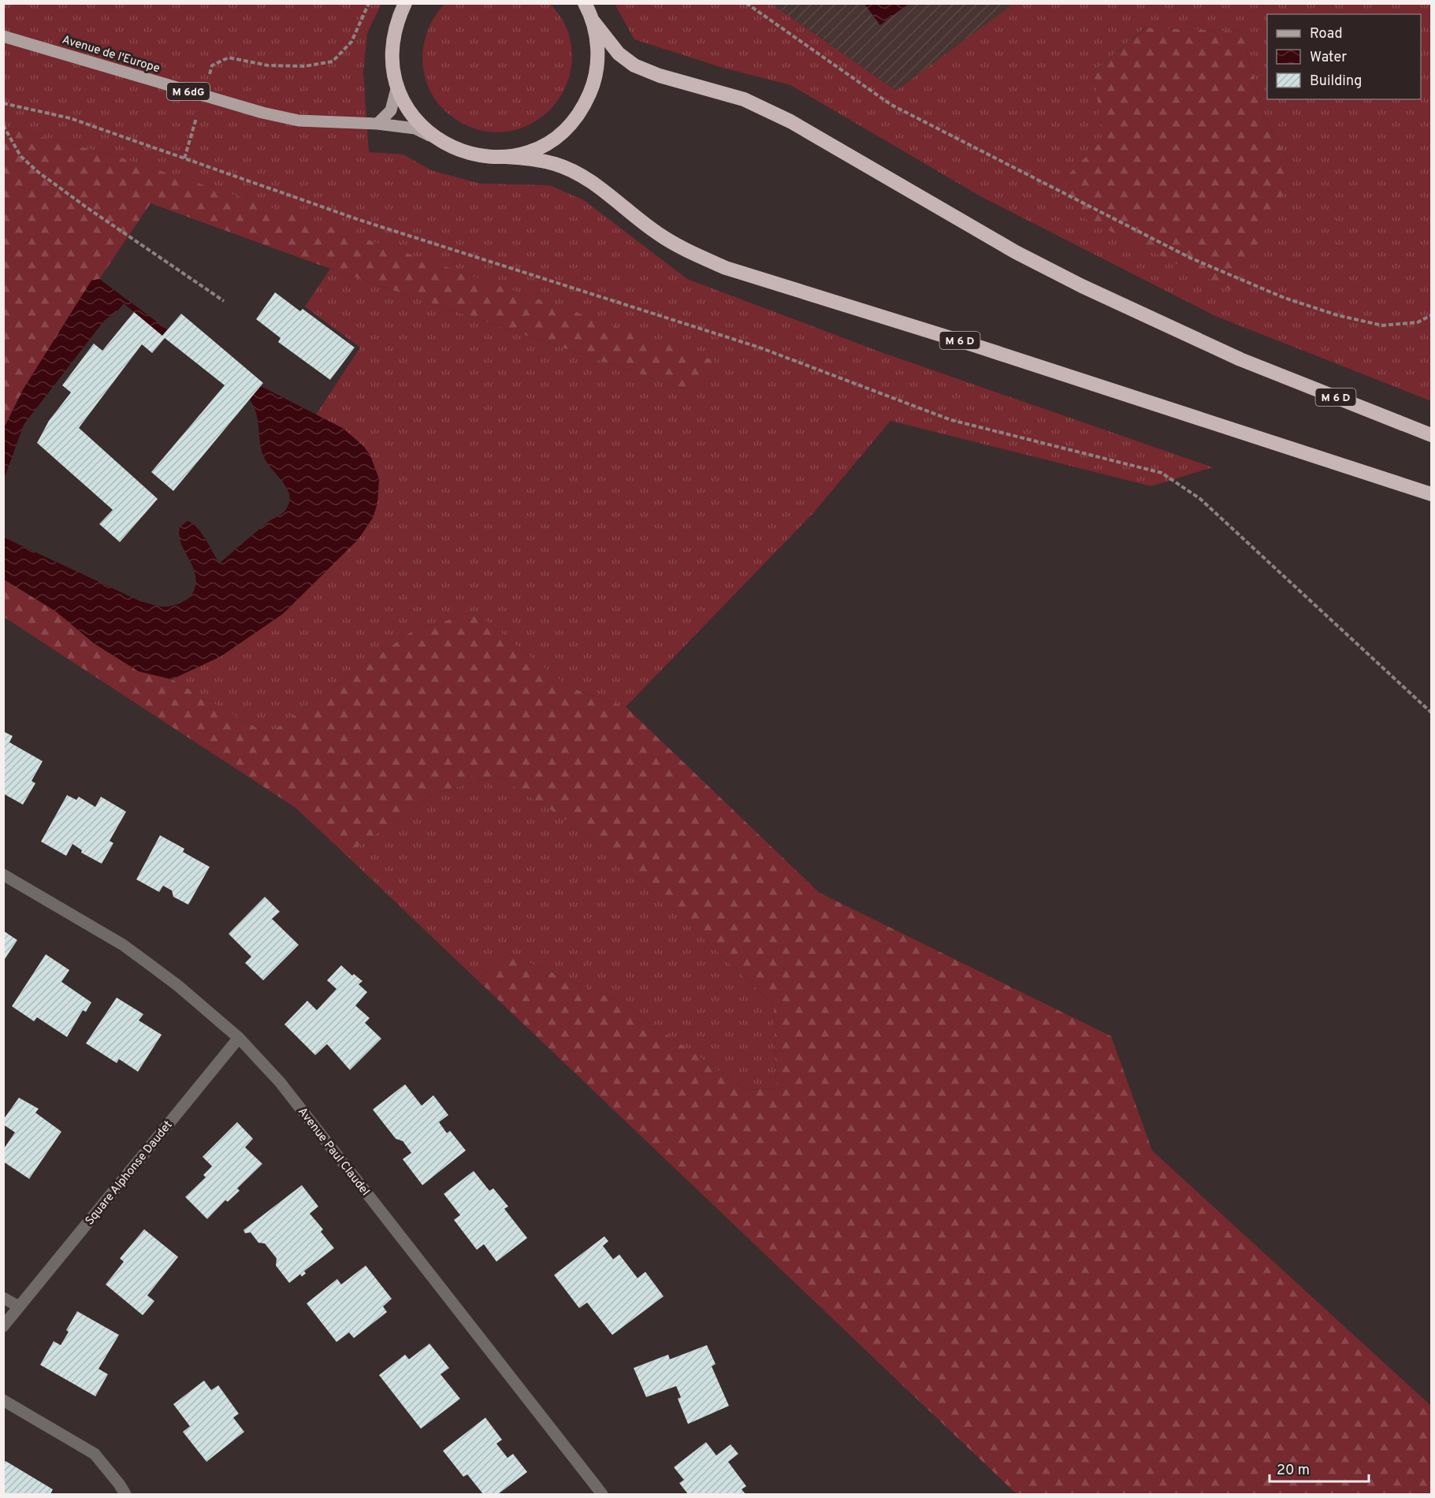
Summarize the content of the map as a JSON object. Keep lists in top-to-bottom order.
{
  "streets": {
    "highway": ["M 6 D"],
    "main road": ["Avenue de l'Europe", "M 6dG"],
    "street": ["Avenue Paul Claudel", "Square Alphonse Daudet"]
  },
  "crossings": [
    ["Avenue Paul Claudel", "Square Alphonse Daudet"]
  ],
  "legend": ["Road", "Water", "Building"],
  "scale_bar": "20 m"
}
